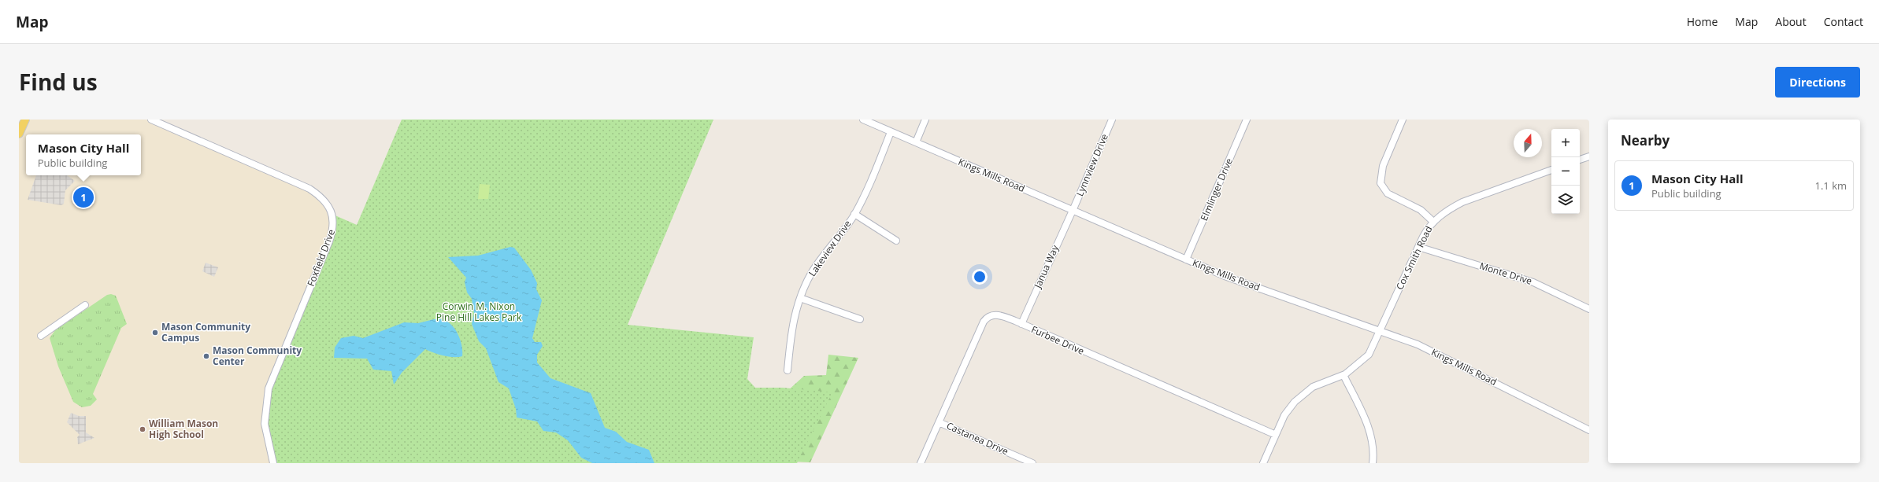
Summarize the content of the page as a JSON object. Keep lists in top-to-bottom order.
{
  "streets": {
    "street": [
      "Lynnview Drive",
      "Kings Mills Road",
      "Elmlinger Drive",
      "Lakeview Drive",
      "Foxfield Drive",
      "Cox Smith Road",
      "Janua Way",
      "Monte Drive",
      "Furbee Drive",
      "Castanea Drive"
    ]
  },
  "crossings": [
    ["Lynnview Drive", "Kings Mills Road"],
    ["Lynnview Drive", "Janua Way"],
    ["Kings Mills Road", "Elmlinger Drive"],
    ["Kings Mills Road", "Lakeview Drive"],
    ["Kings Mills Road", "Cox Smith Road"],
    ["Kings Mills Road", "Janua Way"],
    ["Cox Smith Road", "Monte Drive"],
    ["Cox Smith Road", "Furbee Drive"],
    ["Janua Way", "Furbee Drive"],
    ["Furbee Drive", "Castanea Drive"]
  ],
  "parks": ["Corwin M. Nixon Pine Hill Lakes Park"],
  "places": ["Mason Community Campus", "Mason Community Center", "William Mason High School"],
  "north": "top",
  "page": {
    "header": "Map",
    "nav": [
      "Home",
      "Map",
      "About",
      "Contact"
    ],
    "title": "Find us",
    "buttons": "Directions",
    "heading": "Nearby",
    "map_buttons": ["+", "−"],
    "popup": ["Mason City Hall", "Public building"],
    "list": [
      {
        "mark": "1",
        "name": "Mason City Hall",
        "note": "Public building",
        "value": "1.1 km"
      }
    ],
    "pins": "1"
  }
}
